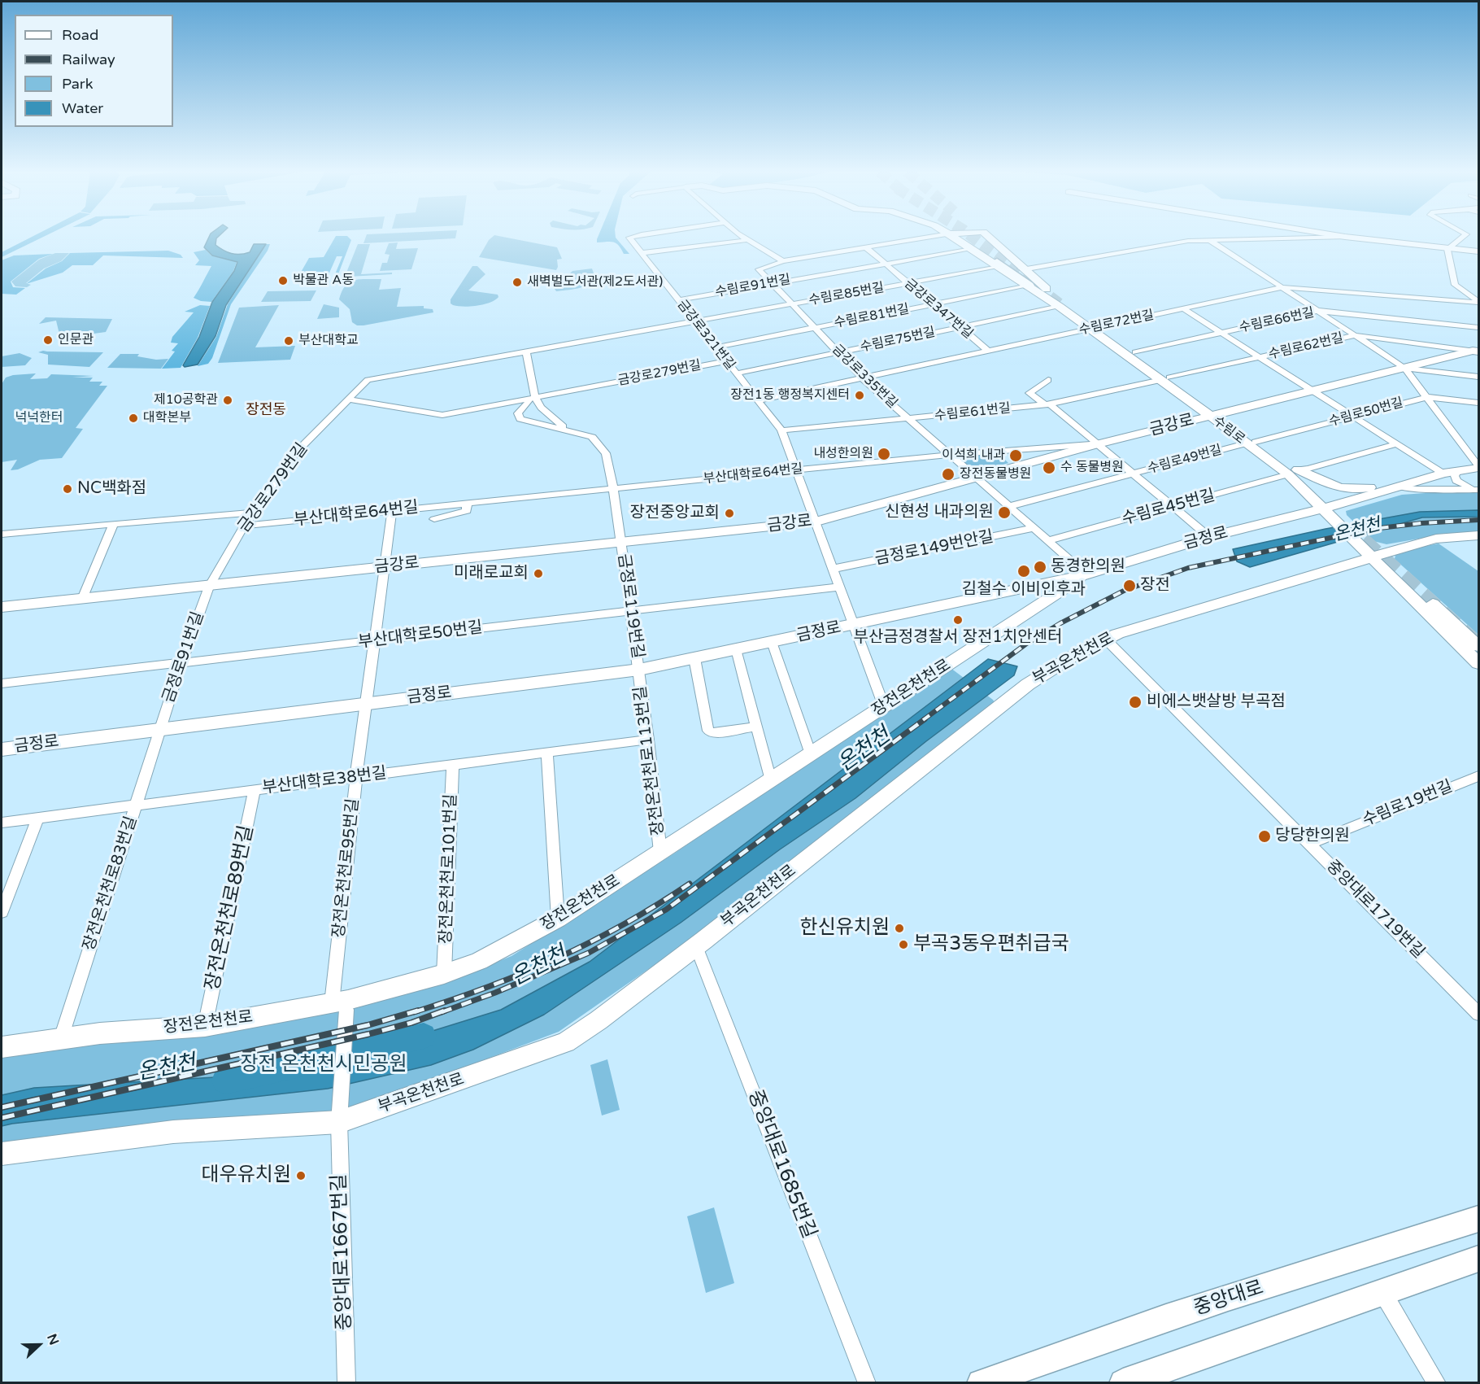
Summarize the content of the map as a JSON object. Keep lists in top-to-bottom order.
{
  "streets": {
    "main road": [
      "금강로",
      "수림로",
      "금정로",
      "부곡온천천로",
      "장전온천천로",
      "중앙대로"
    ],
    "street": [
      "수림로91번길",
      "수림로85번길",
      "금강로347번길",
      "수림로81번길",
      "수림로66번길",
      "수림로72번길",
      "금강로321번길",
      "수림로75번길",
      "수림로62번길",
      "금강로279번길",
      "금강로335번길",
      "수림로61번길",
      "수림로50번길",
      "수림로49번길",
      "부산대학로64번길",
      "수림로45번길",
      "금정로149번안길",
      "금정로119번길",
      "부산대학로50번길",
      "금정로91번길",
      "장전온천천로113번길",
      "부산대학로38번길",
      "수림로19번길",
      "장전온천천로95번길",
      "장전온천천로101번길",
      "장전온천천로83번길",
      "장전온천천로89번길",
      "중앙대로1719번길",
      "중앙대로1685번길",
      "중앙대로1667번길"
    ]
  },
  "crossings": [
    ["수림로91번길", "금강로347번길"],
    ["수림로91번길", "금강로321번길"],
    ["수림로91번길", "금강로335번길"],
    ["수림로85번길", "금강로347번길"],
    ["수림로85번길", "금강로321번길"],
    ["수림로85번길", "금강로279번길"],
    ["수림로85번길", "금강로335번길"],
    ["금강로347번길", "수림로81번길"],
    ["금강로347번길", "수림로72번길"],
    ["금강로347번길", "수림로75번길"],
    ["수림로81번길", "금강로321번길"],
    ["수림로81번길", "금강로335번길"],
    ["수림로81번길", "수림로"],
    ["수림로66번길", "수림로"],
    ["수림로72번길", "금강로321번길"],
    ["수림로72번길", "금강로335번길"],
    ["수림로72번길", "수림로"],
    ["금강로321번길", "수림로75번길"],
    ["금강로321번길", "금강로279번길"],
    ["금강로321번길", "수림로61번길"],
    ["금강로321번길", "금강로"],
    ["금강로321번길", "부산대학로64번길"],
    ["금강로321번길", "금정로"],
    ["수림로75번길", "금강로335번길"],
    ["수림로75번길", "수림로"],
    ["수림로62번길", "수림로61번길"],
    ["수림로62번길", "금강로"],
    ["수림로62번길", "수림로"],
    ["금강로279번길", "금강로"],
    ["금강로279번길", "부산대학로64번길"],
    ["금강로279번길", "금정로91번길"],
    ["금강로335번길", "수림로61번길"],
    ["금강로335번길", "금강로"],
    ["금강로335번길", "수림로49번길"],
    ["금강로335번길", "부산대학로64번길"],
    ["금강로335번길", "수림로45번길"],
    ["금강로335번길", "금정로"],
    ["금강로335번길", "금정로149번안길"],
    ["금강로335번길", "장전온천천로"],
    ["수림로61번길", "수림로"],
    ["수림로50번길", "수림로"],
    ["수림로50번길", "수림로49번길"],
    ["금강로", "수림로"],
    ["금강로", "부산대학로64번길"],
    ["금강로", "금정로"],
    ["금강로", "금정로119번길"],
    ["금강로", "금정로91번길"],
    ["금강로", "장전온천천로95번길"],
    ["수림로", "수림로49번길"],
    ["수림로", "수림로45번길"],
    ["수림로", "금정로"],
    ["수림로", "부곡온천천로"],
    ["부산대학로64번길", "장전온천천로95번길"],
    ["금정로", "금정로149번안길"],
    ["금정로", "금정로119번길"],
    ["금정로", "부산대학로50번길"],
    ["금정로", "금정로91번길"],
    ["금정로", "장전온천천로"],
    ["금정로", "장전온천천로113번길"],
    ["금정로", "장전온천천로95번길"],
    ["금정로", "장전온천천로83번길"],
    ["금정로119번길", "부산대학로50번길"],
    ["금정로119번길", "장전온천천로113번길"],
    ["부산대학로50번길", "금정로91번길"],
    ["부산대학로50번길", "장전온천천로95번길"],
    ["금정로91번길", "장전온천천로83번길"],
    ["부곡온천천로", "장전온천천로95번길"],
    ["부곡온천천로", "중앙대로1719번길"],
    ["부곡온천천로", "중앙대로1685번길"],
    ["부곡온천천로", "중앙대로1667번길"],
    ["장전온천천로", "장전온천천로113번길"],
    ["장전온천천로", "장전온천천로95번길"],
    ["장전온천천로", "장전온천천로101번길"],
    ["장전온천천로", "장전온천천로83번길"],
    ["장전온천천로", "장전온천천로89번길"],
    ["장전온천천로113번길", "부산대학로38번길"],
    ["부산대학로38번길", "장전온천천로95번길"],
    ["부산대학로38번길", "장전온천천로101번길"],
    ["부산대학로38번길", "장전온천천로83번길"],
    ["부산대학로38번길", "장전온천천로89번길"],
    ["수림로19번길", "중앙대로1719번길"],
    ["장전온천천로95번길", "중앙대로1667번길"]
  ],
  "districts": ["장전동"],
  "water": ["온천천"],
  "parks": ["넉넉한터", "장전 온천천시민공원"],
  "places": [
    "박물관 A동",
    "새벽벌도서관(제2도서관)",
    "인문관",
    "부산대학교",
    "장전1동 행정복지센터",
    "제10공학관",
    "대학본부",
    "내성한의원",
    "이석희 내과",
    "수 동물병원",
    "장전동물병원",
    "NC백화점",
    "신현성 내과의원",
    "장전중앙교회",
    "동경한의원",
    "김철수 이비인후과",
    "미래로교회",
    "장전",
    "부산금정경찰서 장전1치안센터",
    "비에스뱃살방 부곡점",
    "당당한의원",
    "한신유치원",
    "부곡3동우편취급국",
    "대우유치원"
  ],
  "legend": [
    "Road",
    "Railway",
    "Park",
    "Water"
  ],
  "north": "right"
}
